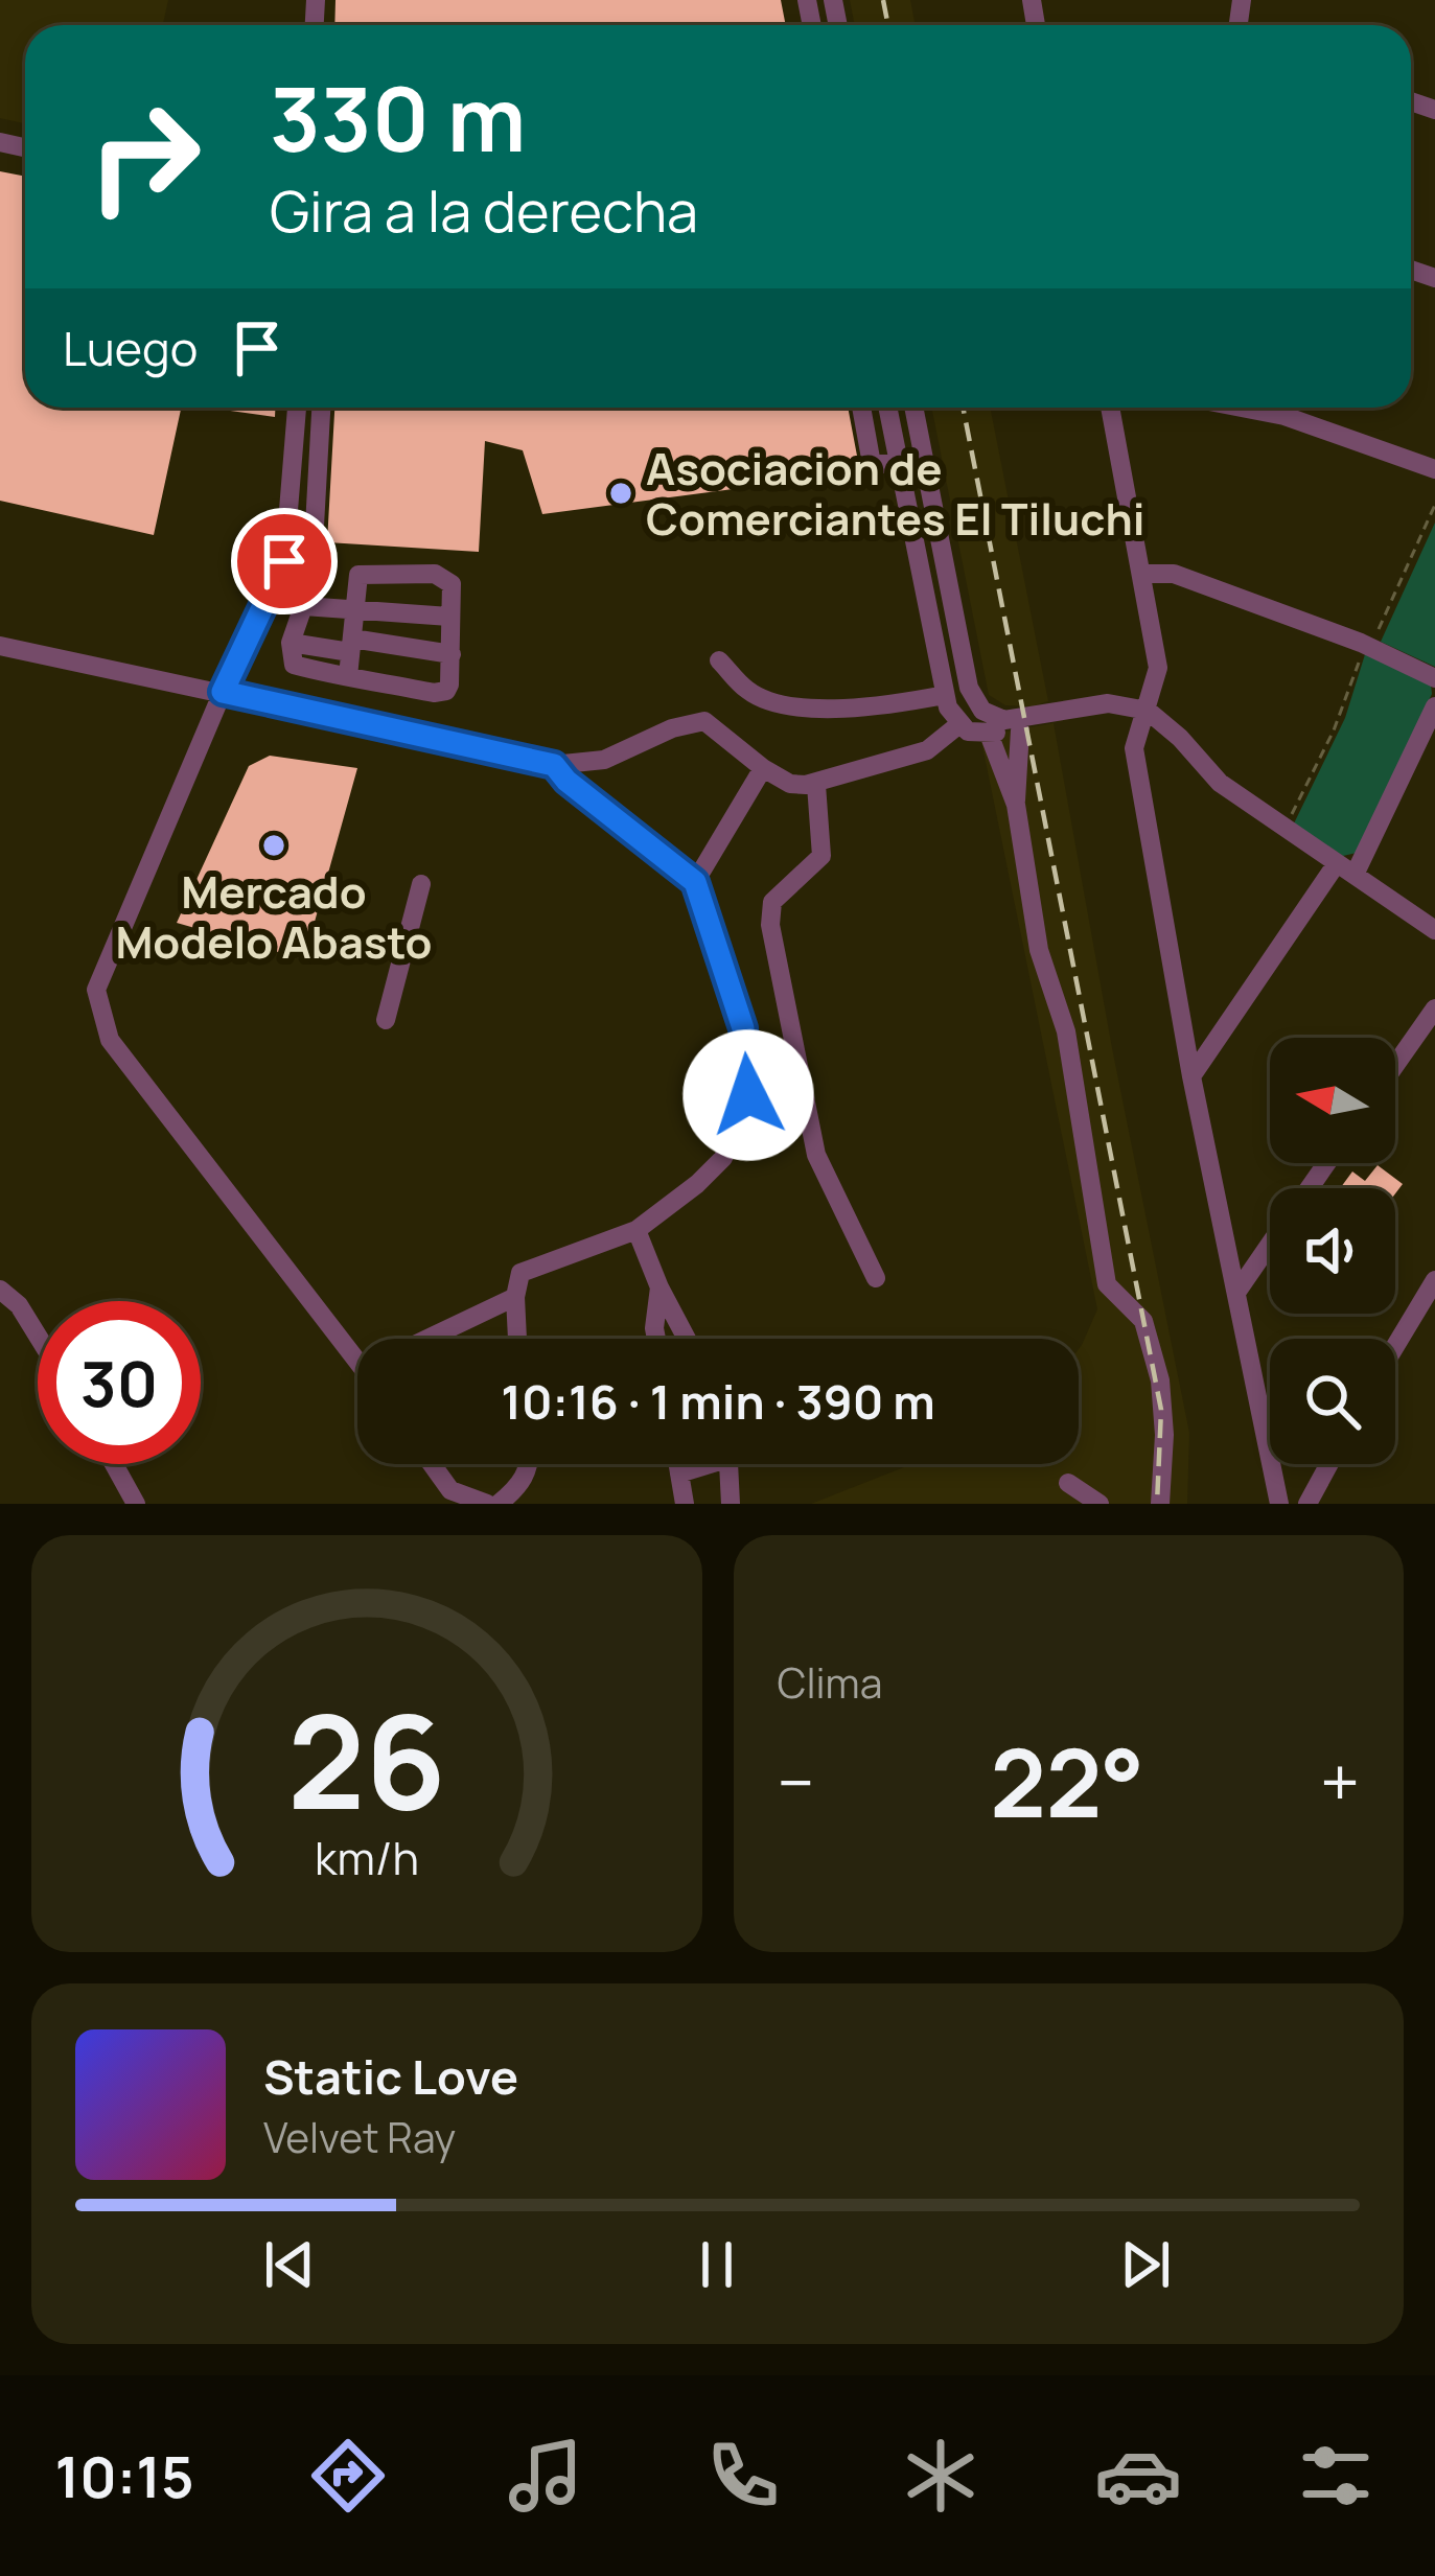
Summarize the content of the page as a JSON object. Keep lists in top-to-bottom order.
{
  "places": ["Asociacion de Comerciantes El Tiluchi", "Mercado Modelo Abasto"],
  "north": "left",
  "page": {
    "turn": ["330 m", "Gira a la derecha"],
    "then": "Luego",
    "limit": "30",
    "trip": "10:16 · 1 min · 390 m",
    "tile": "Clima",
    "heat": ["−", "22°", "+"],
    "song": ["Static Love", "Velvet Ray"],
    "tabs": "10:15",
    "gauge": ["26", "km/h"]
  }
}
